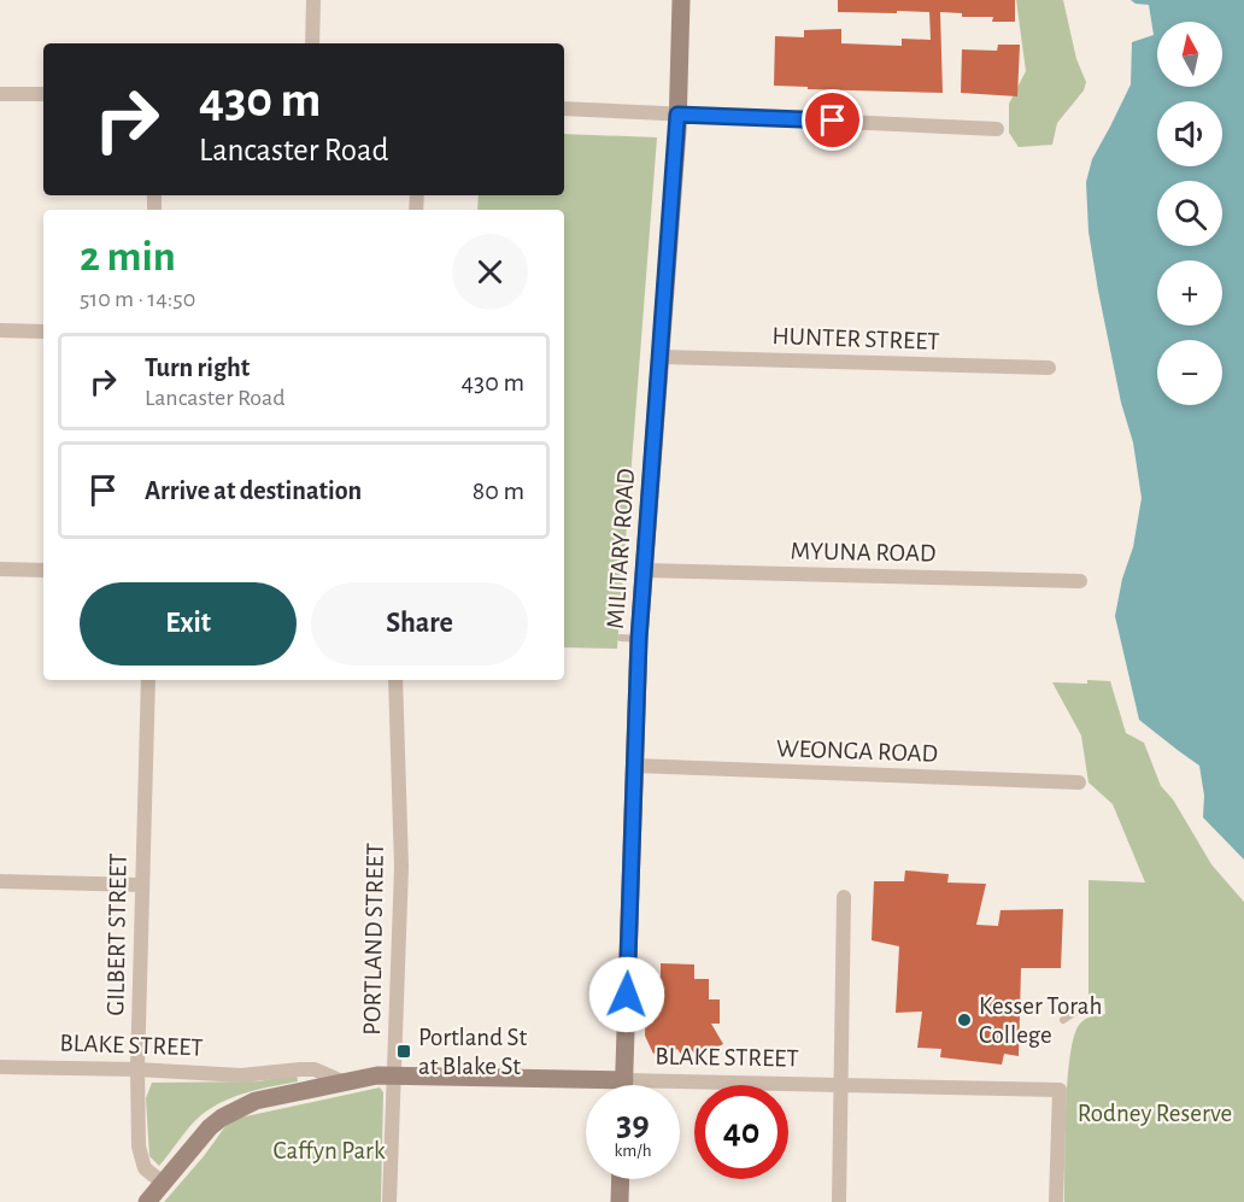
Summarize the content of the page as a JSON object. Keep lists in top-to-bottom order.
{
  "streets": {
    "street": [
      "HUNTER STREET",
      "MILITARY ROAD",
      "MYUNA ROAD",
      "WEONGA ROAD",
      "GILBERT STREET",
      "PORTLAND STREET",
      "BLAKE STREET"
    ]
  },
  "crossings": [
    ["HUNTER STREET", "MILITARY ROAD"],
    ["MILITARY ROAD", "MYUNA ROAD"],
    ["MILITARY ROAD", "WEONGA ROAD"],
    ["MILITARY ROAD", "BLAKE STREET"],
    ["GILBERT STREET", "BLAKE STREET"],
    ["PORTLAND STREET", "BLAKE STREET"]
  ],
  "parks": ["Rodney Reserve", "Caffyn Park"],
  "places": {
    "other": ["Kesser Torah College"],
    "transit": ["Portland St at Blake St"]
  },
  "north": "top",
  "page": {
    "map_buttons": ["+", "−"],
    "turn": ["430 m", "Lancaster Road"],
    "heading": ["2 min", "510 m · 14:50"],
    "list": [
      {
        "name": "Turn right",
        "note": "Lancaster Road",
        "value": "430 m"
      },
      {
        "name": "Arrive at destination",
        "value": "80 m"
      }
    ],
    "buttons": ["Exit", "Share"],
    "speed": "39 km/h",
    "limit": "40"
  }
}
